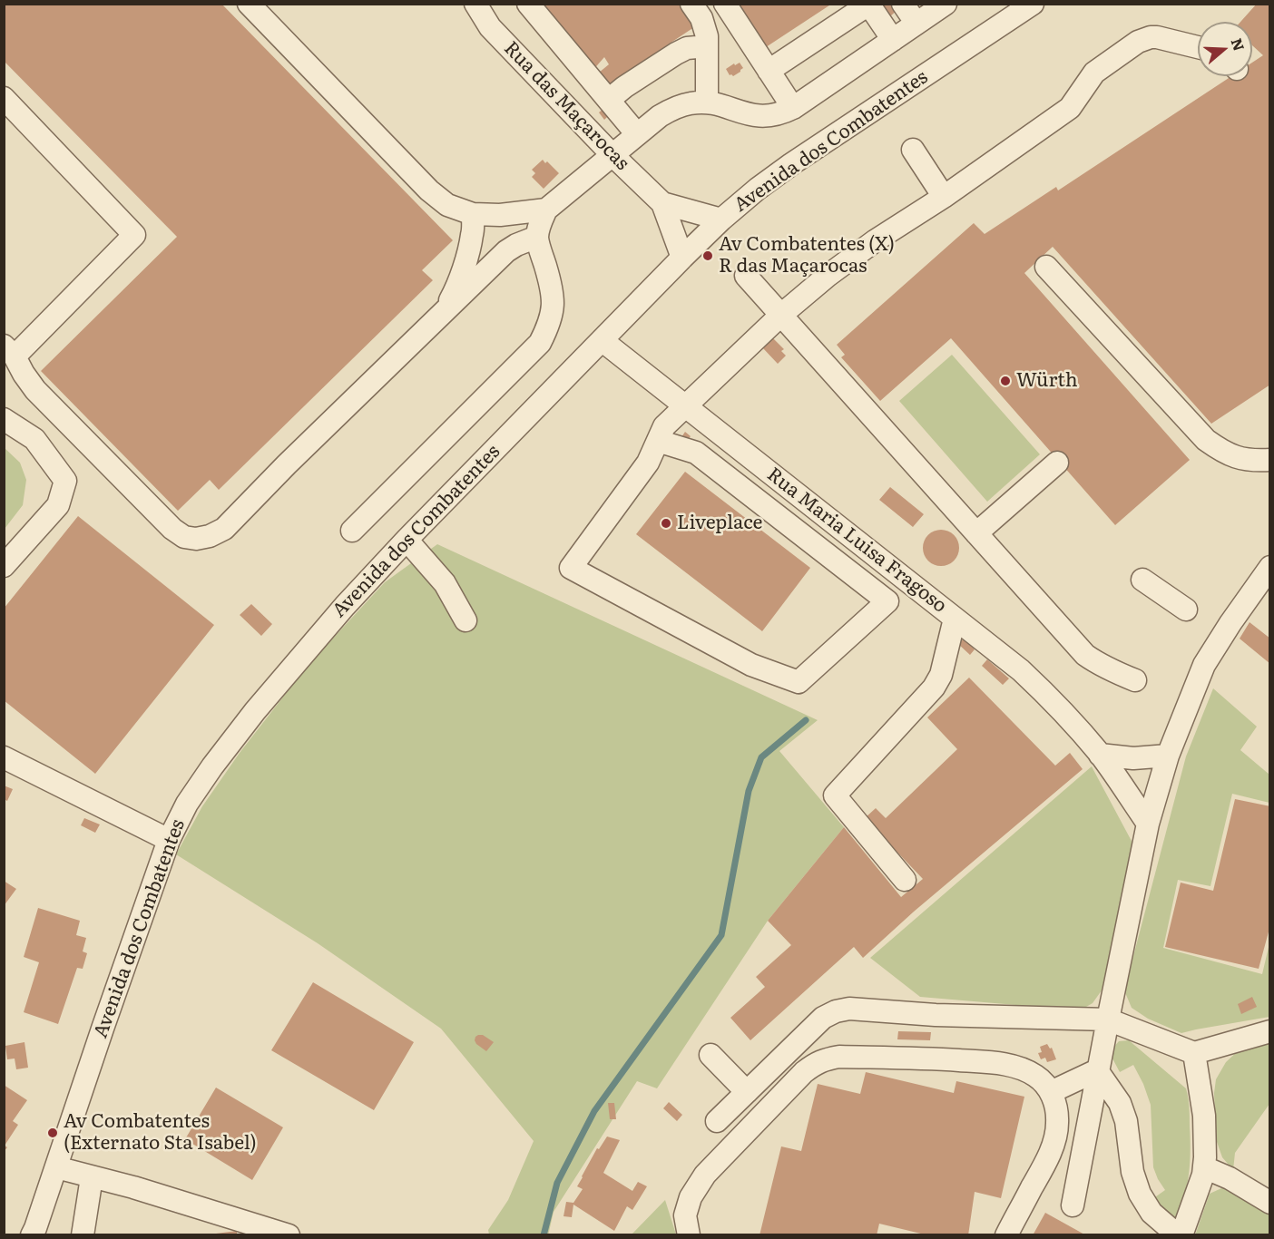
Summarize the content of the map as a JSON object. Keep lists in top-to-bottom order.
{
  "streets": {
    "street": ["Rua das Maçarocas", "Avenida dos Combatentes", "Rua Maria Luisa Fragoso"]
  },
  "crossings": [
    ["Rua das Maçarocas", "Avenida dos Combatentes"],
    ["Avenida dos Combatentes", "Rua Maria Luisa Fragoso"]
  ],
  "places": [
    "Av Combatentes (X) R das Maçarocas",
    "Würth",
    "Liveplace",
    "Av Combatentes (Externato Sta Isabel)"
  ],
  "north": "right"
}
